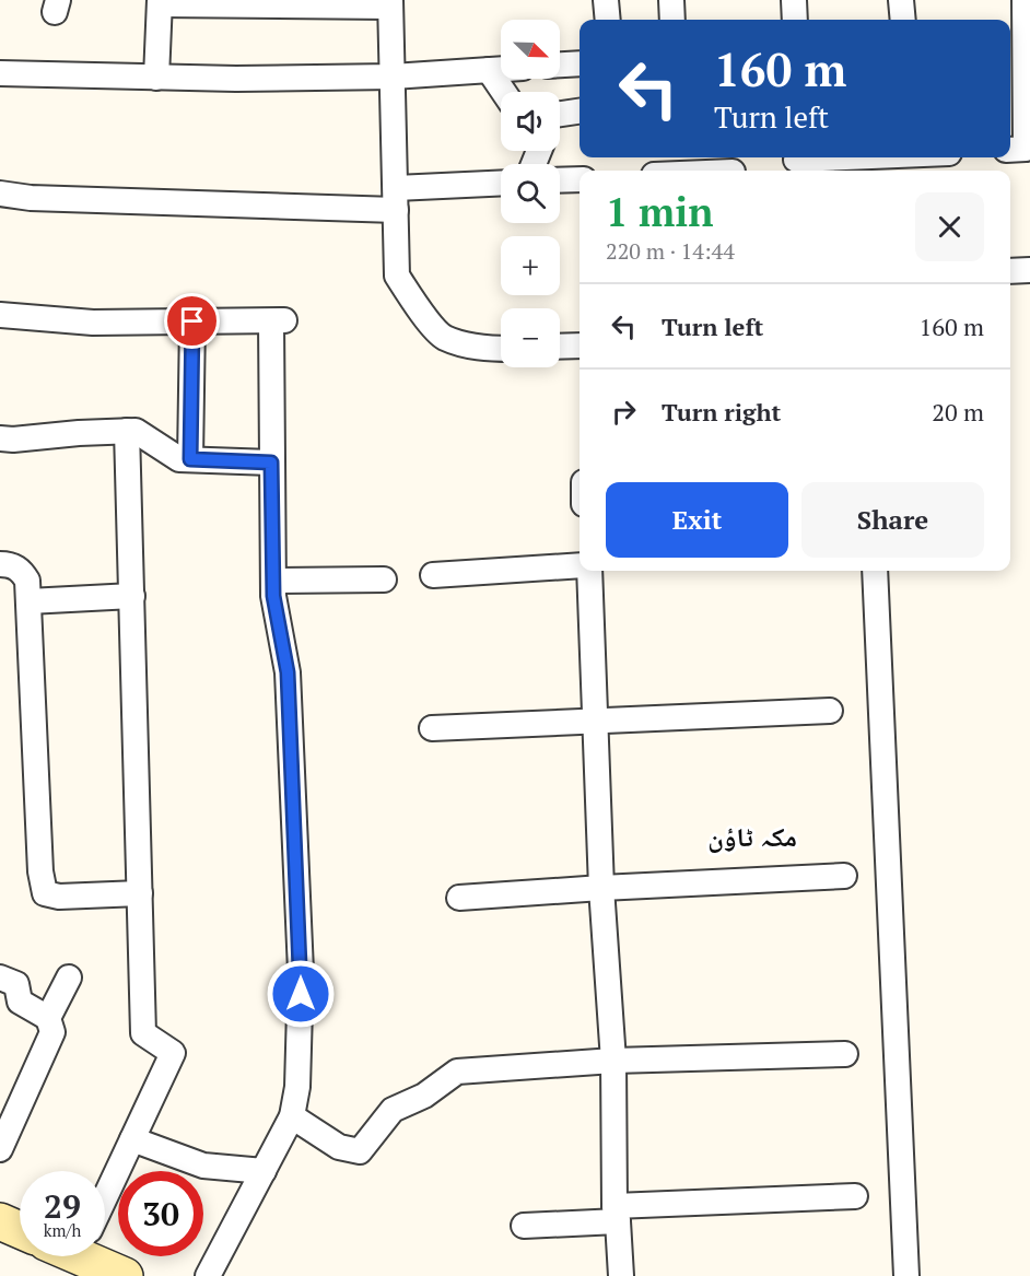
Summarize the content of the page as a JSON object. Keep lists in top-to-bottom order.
{
  "districts": ["مکہ ٹاؤن"],
  "north": "bottom right",
  "page": {
    "map_buttons": ["+", "−"],
    "turn": ["160 m", "Turn left"],
    "heading": ["1 min", "220 m · 14:44"],
    "list": [
      {
        "name": "Turn left",
        "value": "160 m"
      },
      {
        "name": "Turn right",
        "value": "20 m"
      }
    ],
    "buttons": ["Exit", "Share"],
    "speed": "29 km/h",
    "limit": "30"
  }
}
